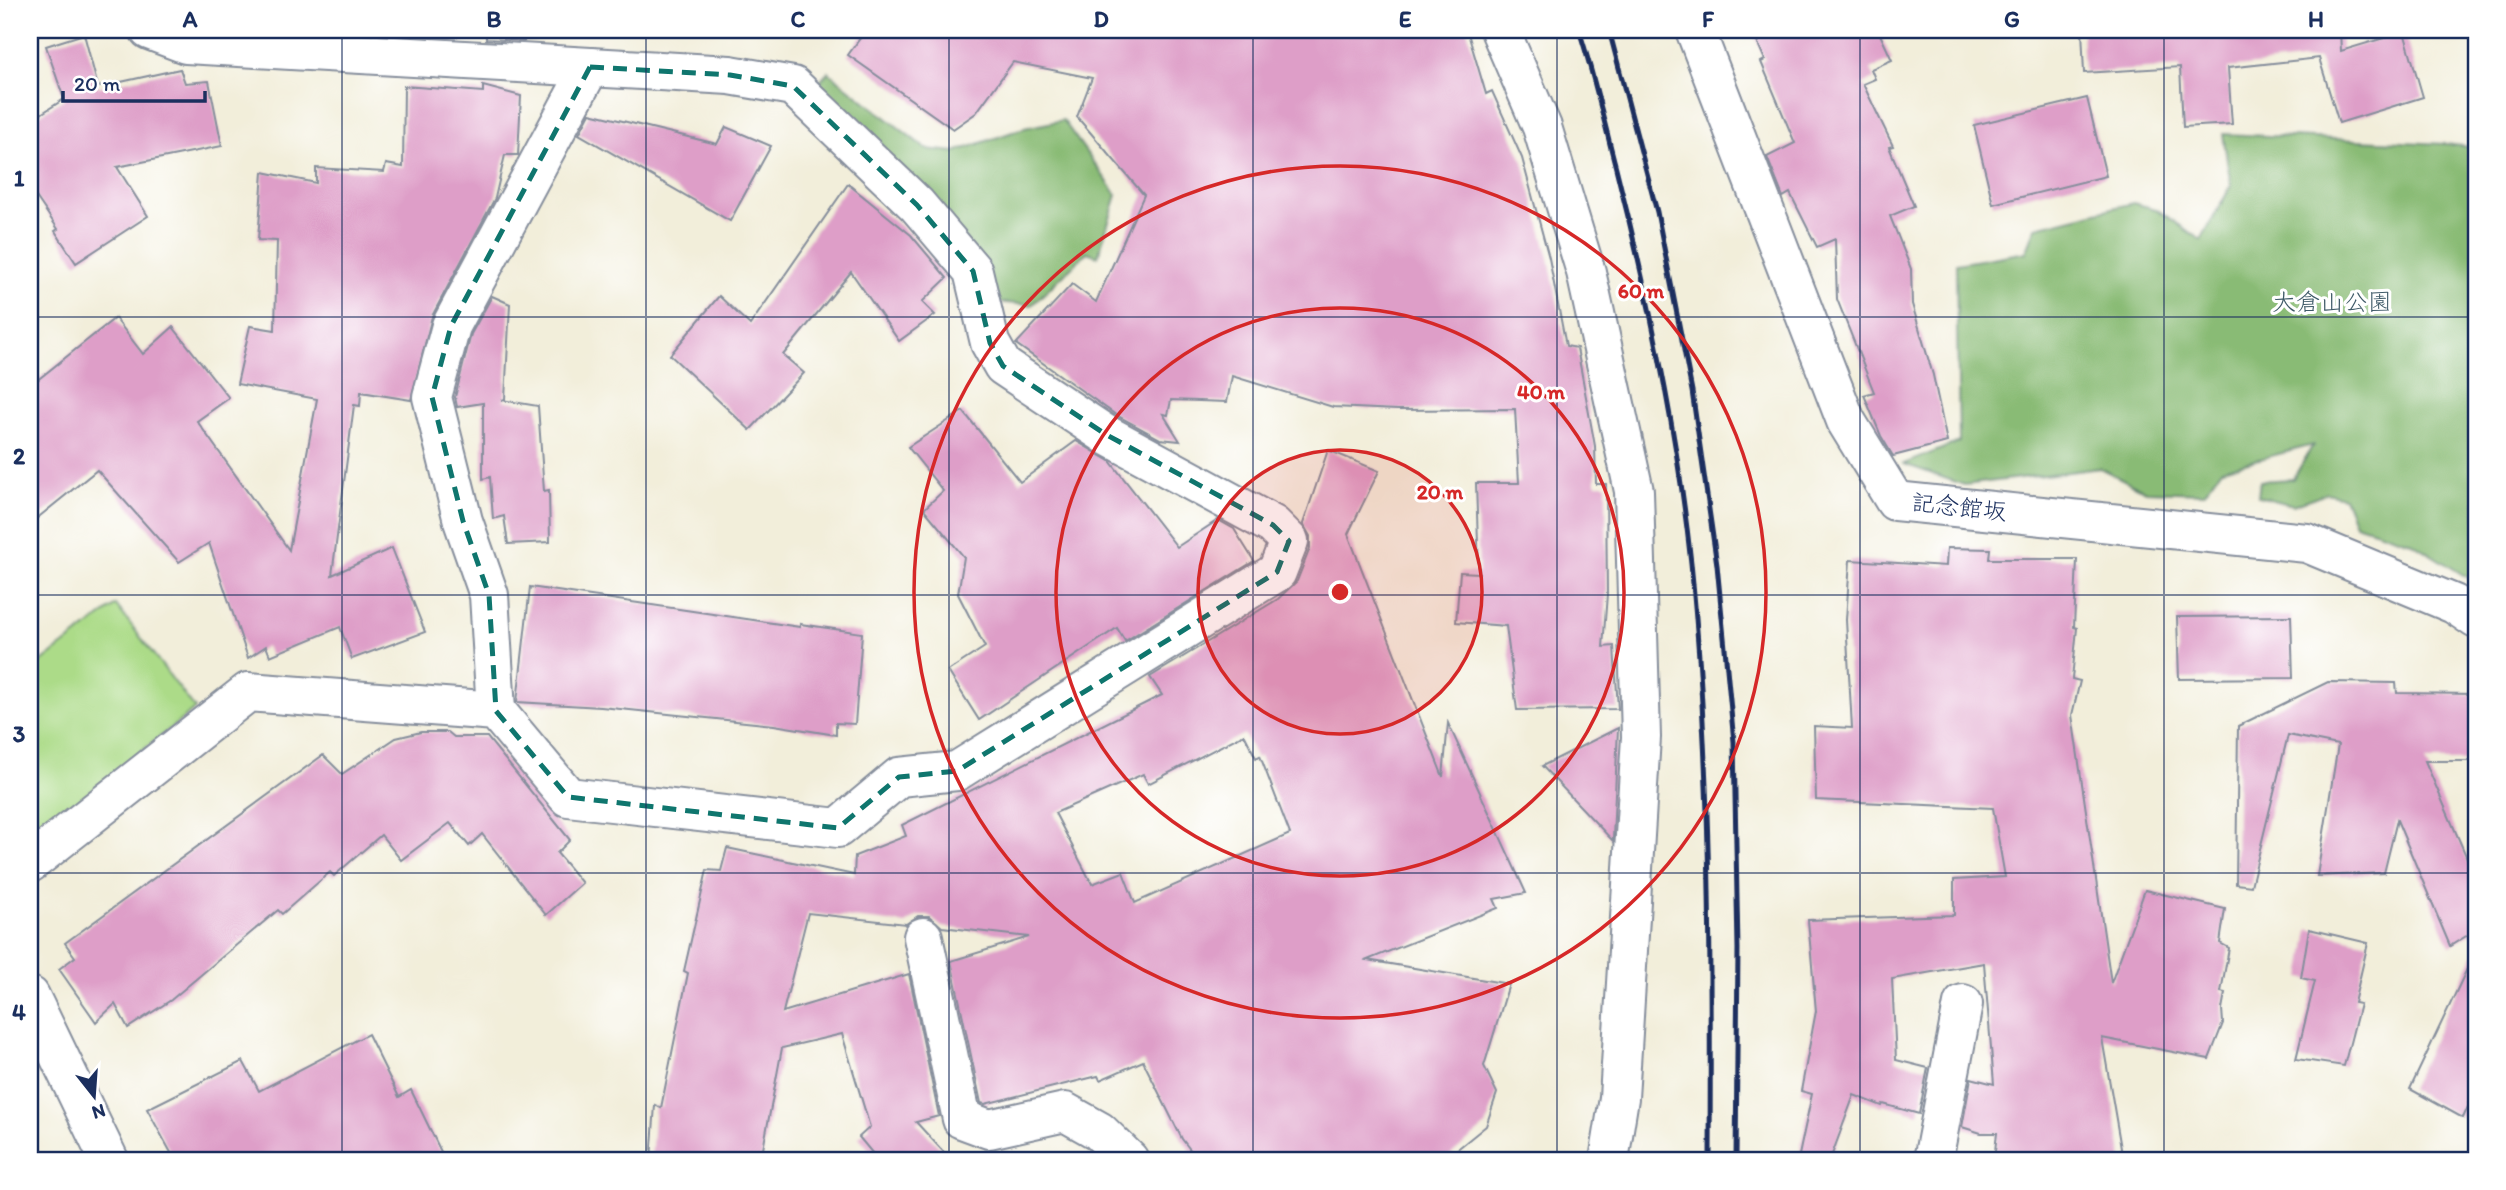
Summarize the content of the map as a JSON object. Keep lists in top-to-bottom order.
{
  "streets": {
    "street": ["記念館坂"]
  },
  "parks": ["大倉山公園"],
  "scale_bar": "20 m",
  "north": "bottom",
  "grid": {
    "columns": [
      "A",
      "B",
      "C",
      "D",
      "E",
      "F",
      "G",
      "H"
    ],
    "rows": [
      "1",
      "2",
      "3",
      "4"
    ]
  },
  "rings": ["60 m", "40 m", "20 m"]
}
